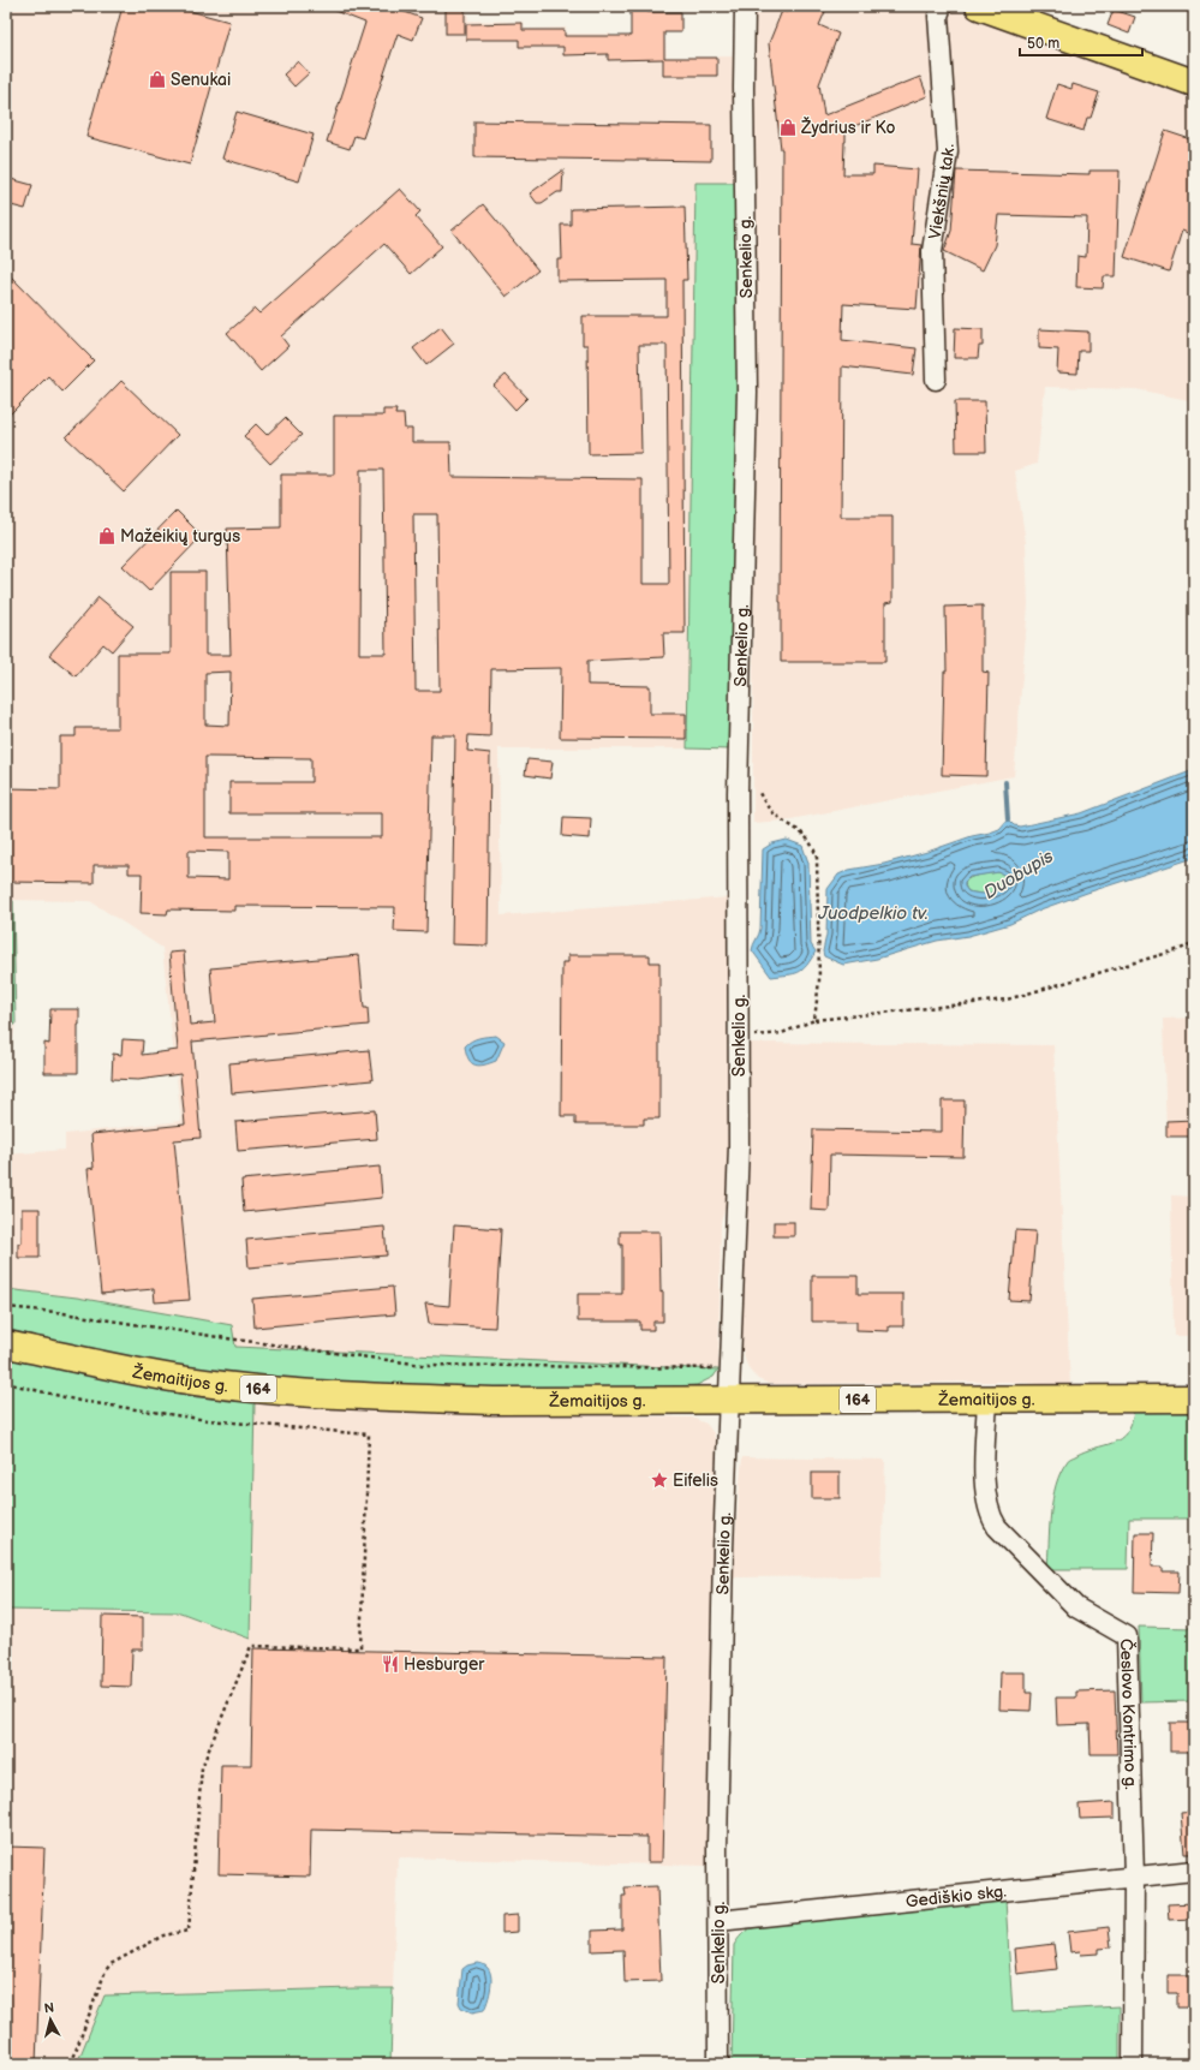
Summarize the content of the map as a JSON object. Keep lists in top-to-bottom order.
{
  "streets": {
    "main road": ["Žemaitijos g.", "164"],
    "street": [
      "Viekšnių tak.",
      "Senkelio g.",
      "Česlovo Kontrimo g.",
      "Gediškio skg."
    ]
  },
  "crossings": [
    ["Senkelio g.", "Žemaitijos g."],
    ["Senkelio g.", "Gediškio skg."],
    ["Žemaitijos g.", "Česlovo Kontrimo g."],
    ["Česlovo Kontrimo g.", "Gediškio skg."]
  ],
  "water": ["Duobupis", "Juodpelkio tv."],
  "places": {
    "shop": ["Senukai", "Žydrius ir Ko", "Mažeikių turgus"],
    "place": ["Eifelis"],
    "restaurant": ["Hesburger"]
  },
  "scale_bar": "50 m",
  "north": "top"
}
